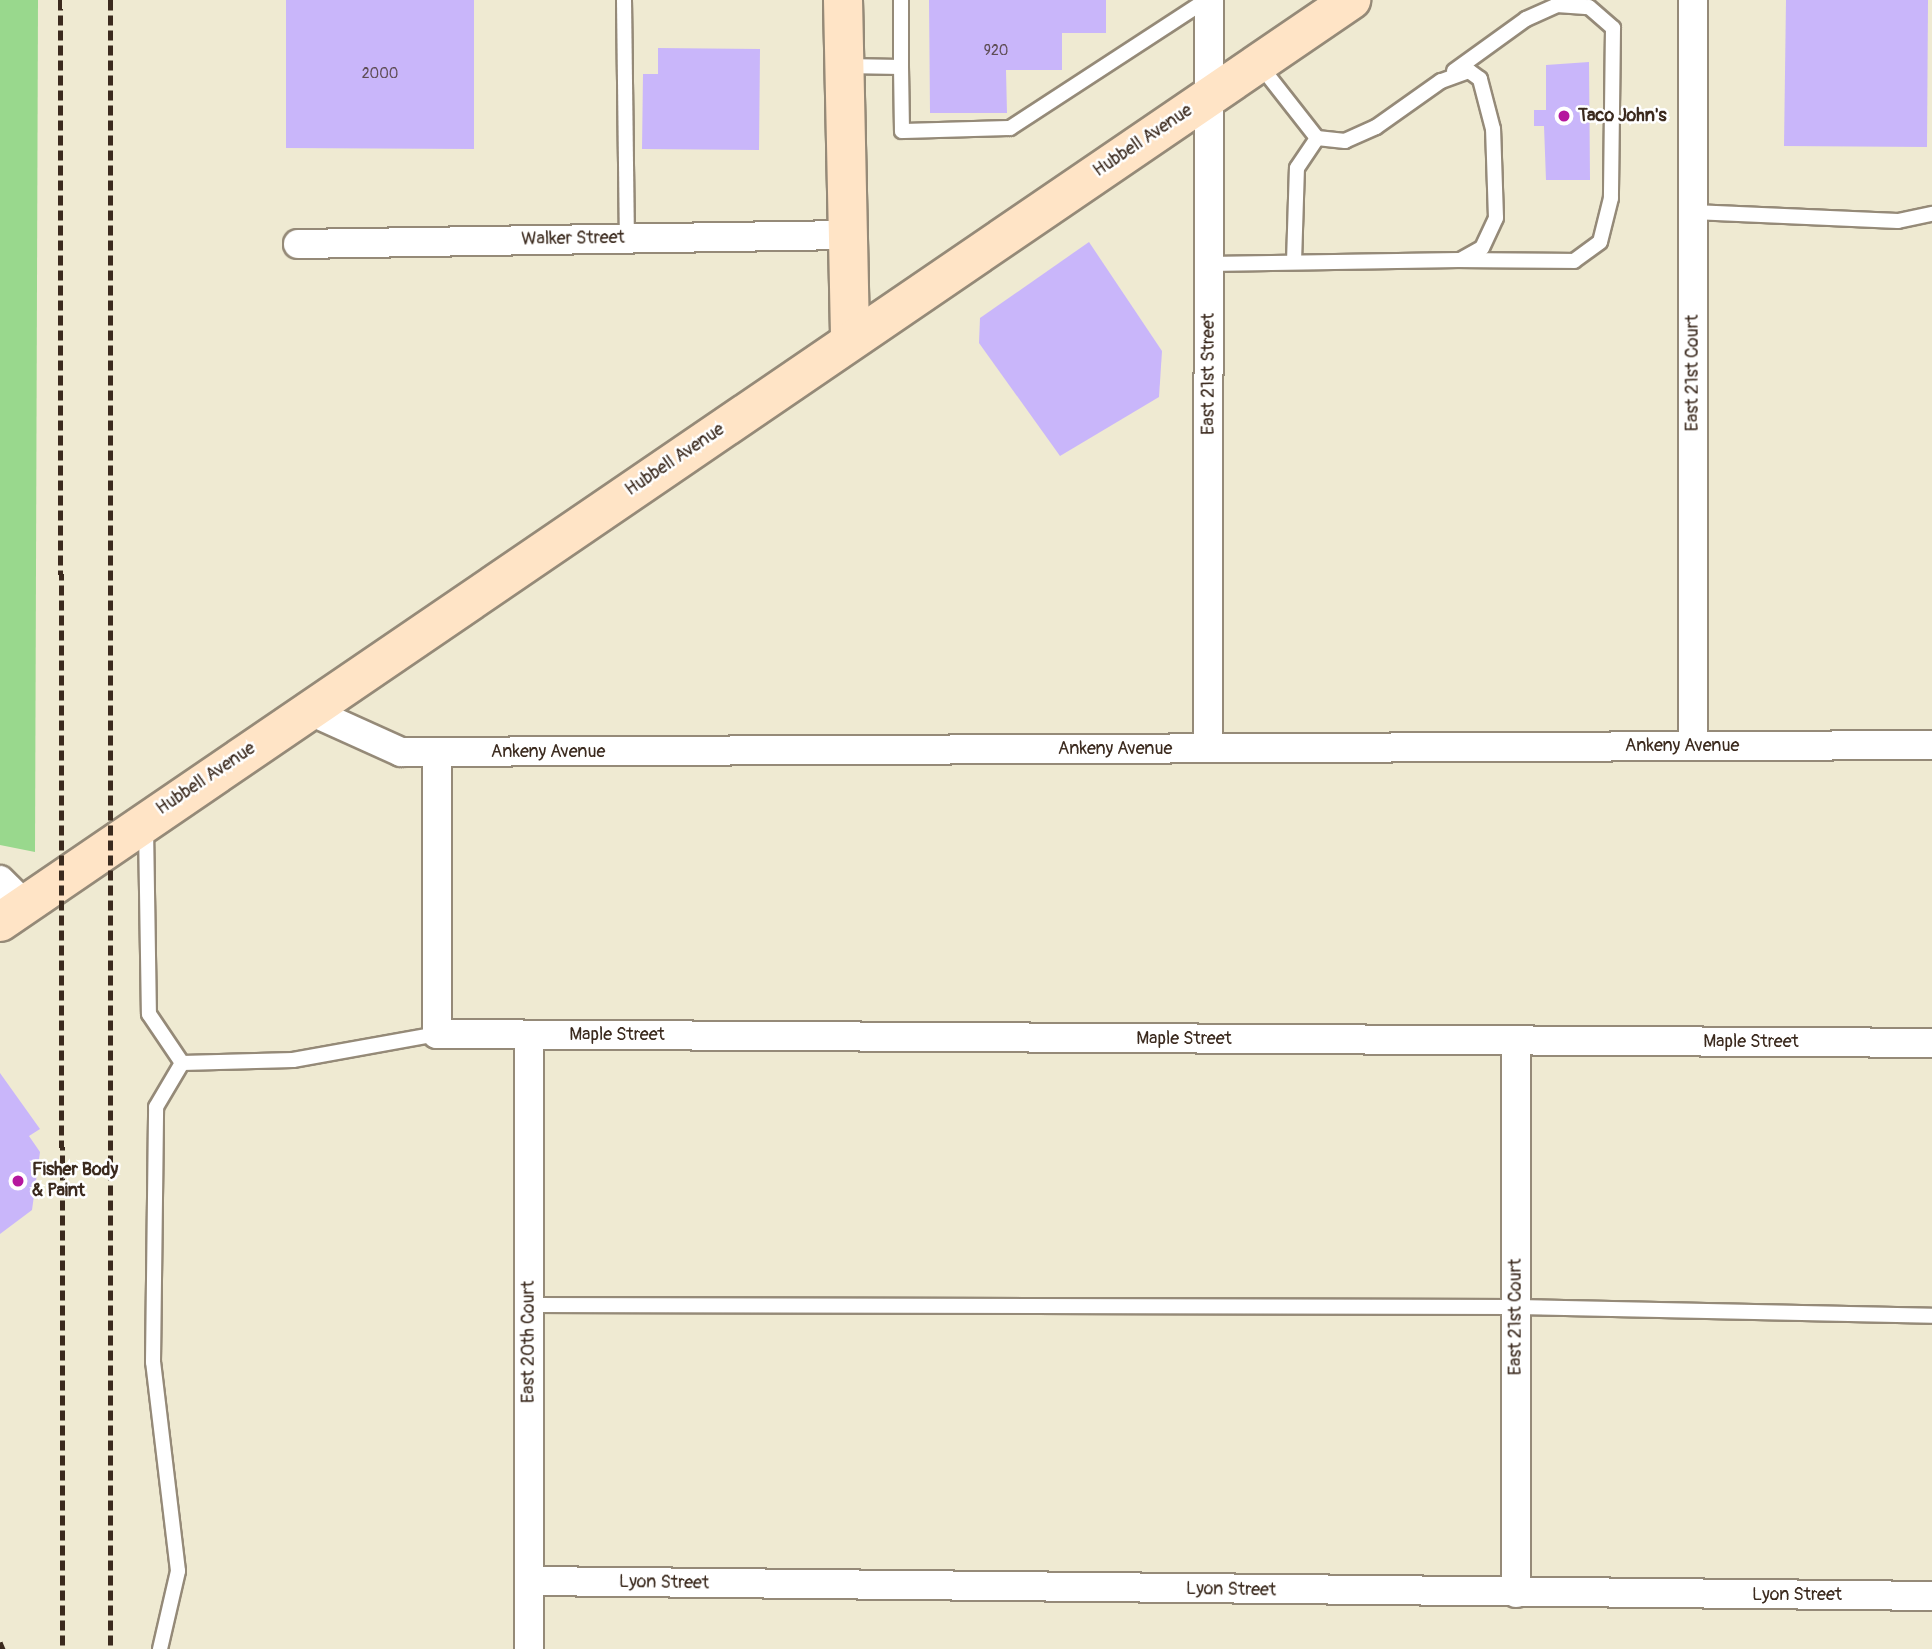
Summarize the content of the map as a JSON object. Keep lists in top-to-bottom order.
{
  "streets": {
    "main road": ["Hubbell Avenue"],
    "street": [
      "Walker Street",
      "East 21st Court",
      "East 21st Street",
      "Ankeny Avenue",
      "Maple Street",
      "East 20th Court",
      "Lyon Street"
    ]
  },
  "crossings": [
    ["Hubbell Avenue", "East 21st Street"],
    ["Hubbell Avenue", "Ankeny Avenue"],
    ["East 21st Court", "Ankeny Avenue"],
    ["East 21st Court", "Maple Street"],
    ["East 21st Court", "Lyon Street"],
    ["East 21st Street", "Ankeny Avenue"],
    ["Maple Street", "East 20th Court"],
    ["East 20th Court", "Lyon Street"]
  ],
  "places": ["Taco John's", "Fisher Body & Paint"],
  "house_numbers": ["920", "2000"]
}
